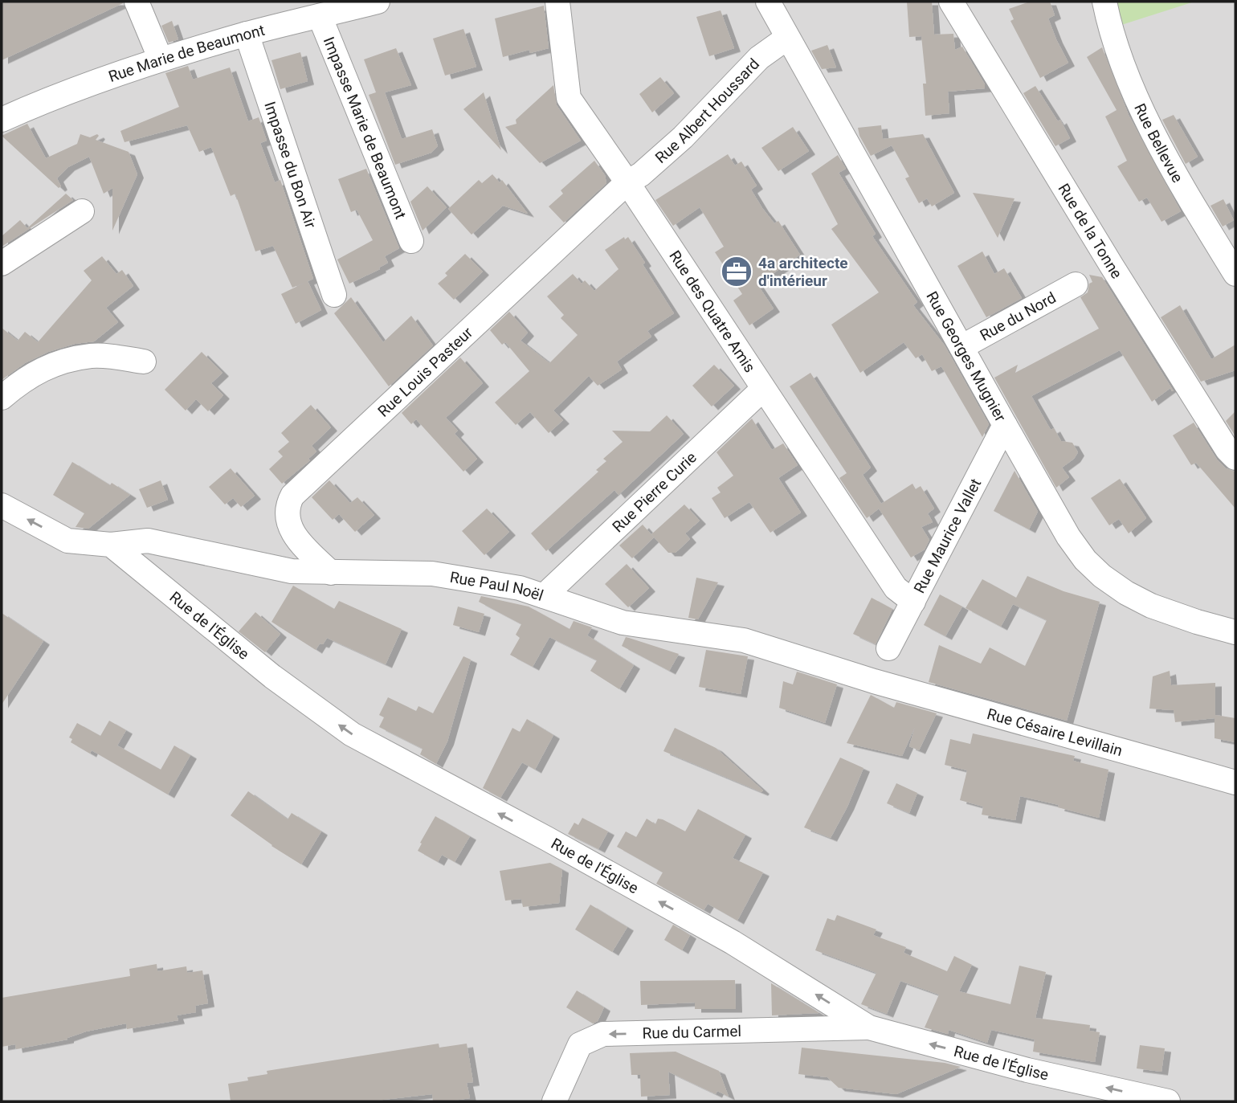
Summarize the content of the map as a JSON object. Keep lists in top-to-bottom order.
{
  "streets": {
    "street": [
      "Rue Marie de Beaumont",
      "Rue Albert Houssard",
      "Impasse Marie de Beaumont",
      "Rue Bellevue",
      "Impasse du Bon Air",
      "Rue de la Tonne",
      "Rue des Quatre Amis",
      "Rue du Nord",
      "Rue Georges Mugnier",
      "Rue Louis Pasteur",
      "Rue Pierre Curie",
      "Rue Maurice Vallet",
      "Rue Paul Noël",
      "Rue de l'Église",
      "Rue Césaire Levillain",
      "Rue du Carmel"
    ]
  },
  "crossings": [
    ["Rue Marie de Beaumont", "Impasse Marie de Beaumont"],
    ["Rue Marie de Beaumont", "Impasse du Bon Air"],
    ["Rue Albert Houssard", "Rue des Quatre Amis"],
    ["Rue Albert Houssard", "Rue Georges Mugnier"],
    ["Rue Albert Houssard", "Rue Louis Pasteur"],
    ["Rue des Quatre Amis", "Rue Louis Pasteur"],
    ["Rue des Quatre Amis", "Rue Pierre Curie"],
    ["Rue des Quatre Amis", "Rue Maurice Vallet"],
    ["Rue du Nord", "Rue Georges Mugnier"],
    ["Rue Georges Mugnier", "Rue Maurice Vallet"],
    ["Rue Louis Pasteur", "Rue Paul Noël"],
    ["Rue Pierre Curie", "Rue Paul Noël"],
    ["Rue Paul Noël", "Rue de l'Église"],
    ["Rue Paul Noël", "Rue Césaire Levillain"],
    ["Rue de l'Église", "Rue du Carmel"]
  ],
  "one_way": ["Rue de l'Église", "Rue du Carmel"],
  "places": {
    "office": ["4a architecte d'intérieur"]
  }
}
